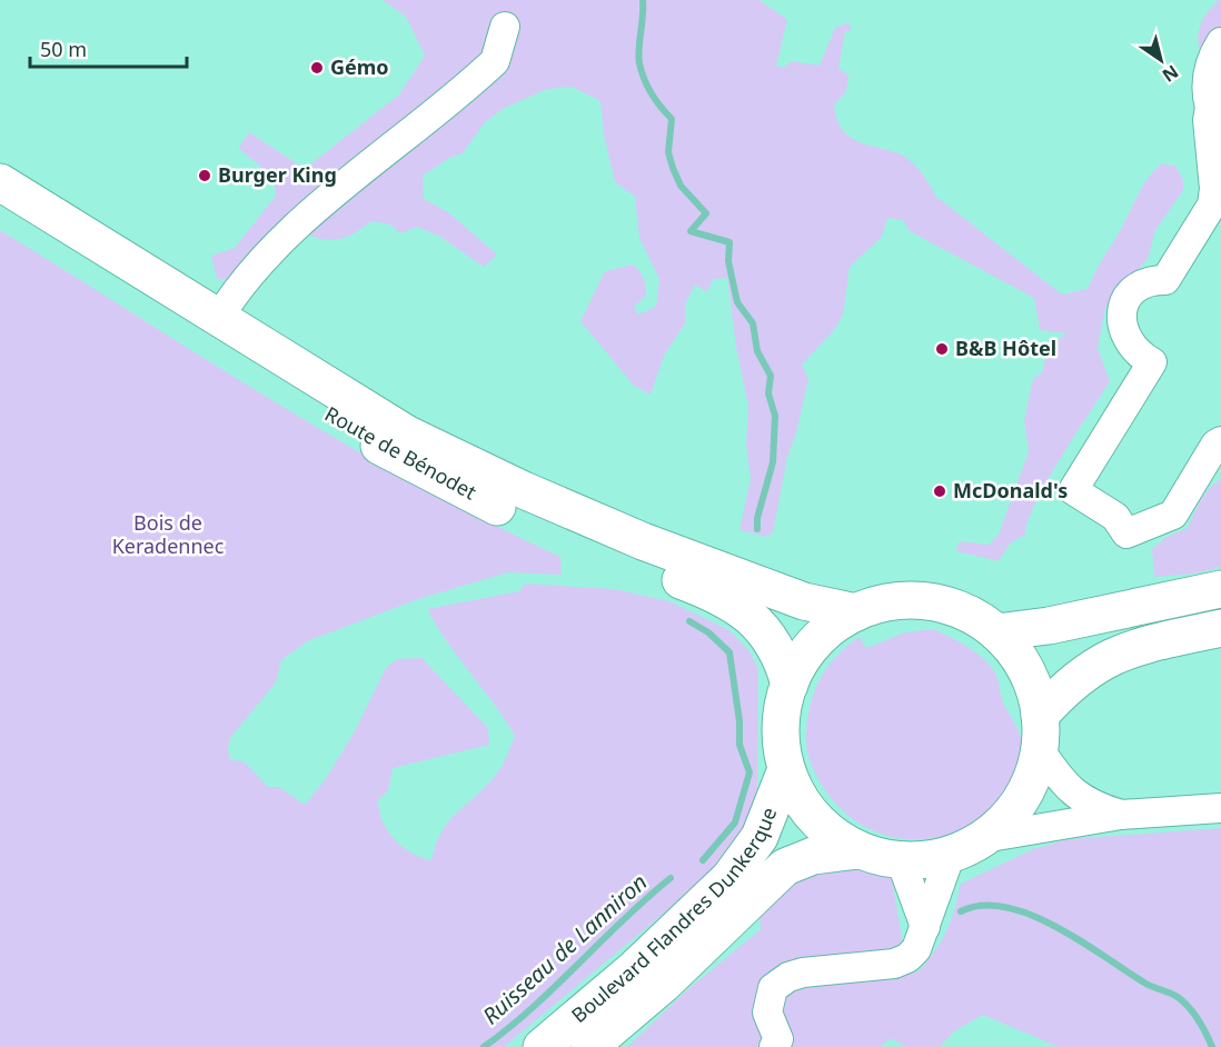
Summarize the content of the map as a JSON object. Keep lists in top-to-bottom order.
{
  "streets": {
    "main road": ["Route de Bénodet", "Boulevard Flandres Dunkerque"]
  },
  "water": ["Ruisseau de Lanniron"],
  "parks": ["Bois de Keradennec"],
  "places": [
    "Gémo",
    "Burger King",
    "B&B Hôtel",
    "McDonald's"
  ],
  "scale_bar": "50 m",
  "north": "bottom right"
}
